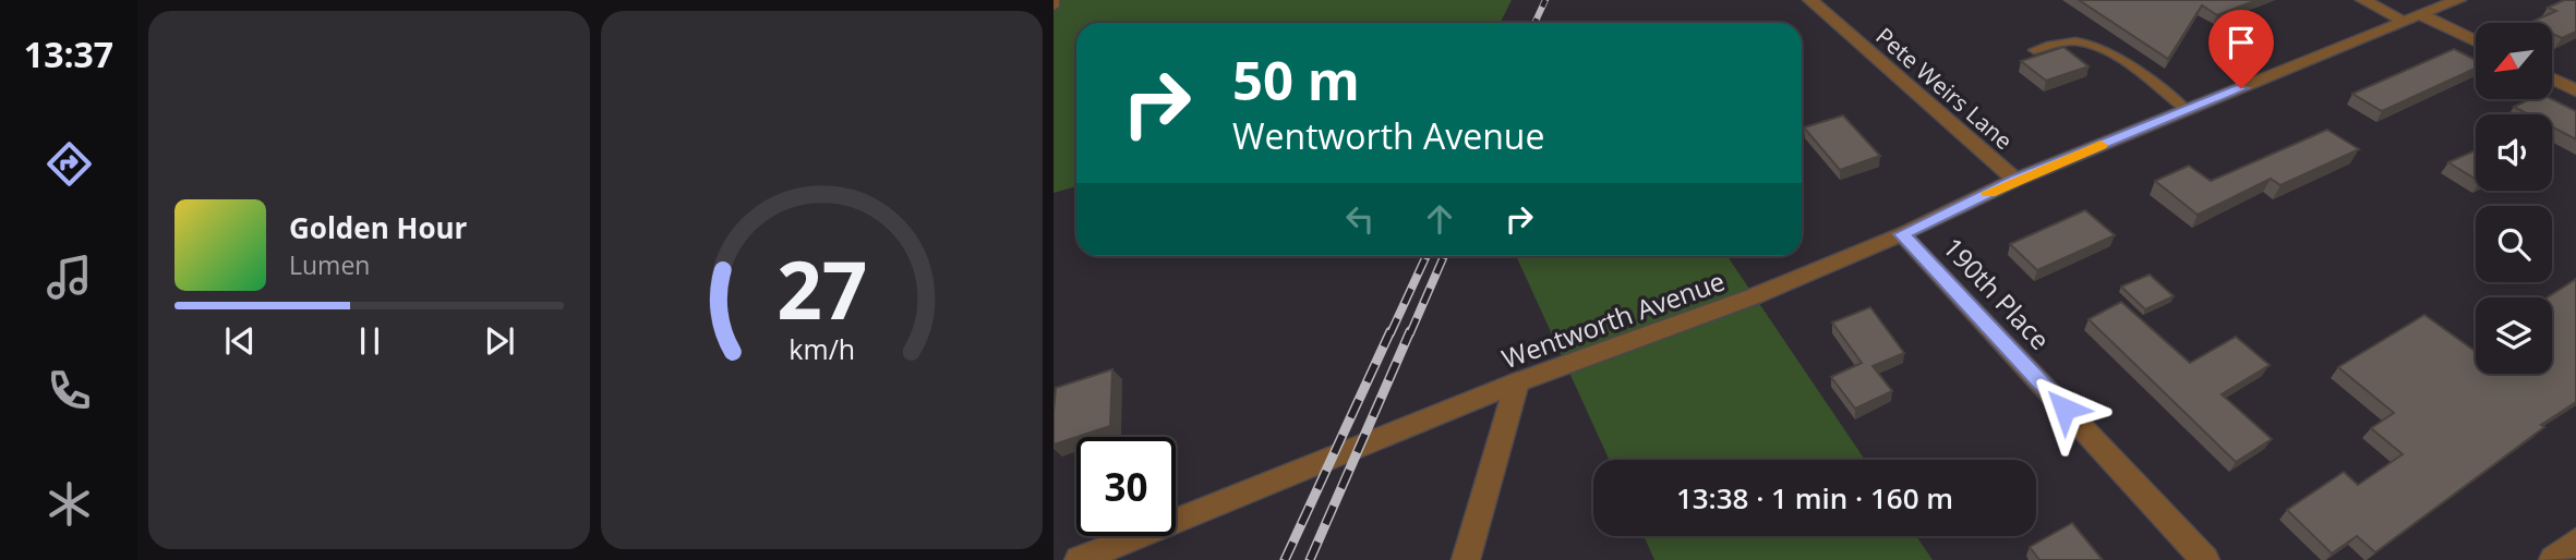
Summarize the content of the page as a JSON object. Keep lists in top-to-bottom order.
{
  "streets": {
    "street": ["Pete Weirs Lane", "190th Place", "Wentworth Avenue"]
  },
  "crossings": [
    ["Pete Weirs Lane", "Wentworth Avenue"],
    ["190th Place", "Wentworth Avenue"]
  ],
  "north": "bottom left",
  "page": {
    "tabs": "13:37",
    "turn": ["50 m", "Wentworth Avenue"],
    "song": ["Golden Hour", "Lumen"],
    "limit": "30",
    "trip": "13:38 · 1 min · 160 m",
    "gauge": ["27", "km/h"]
  }
}
